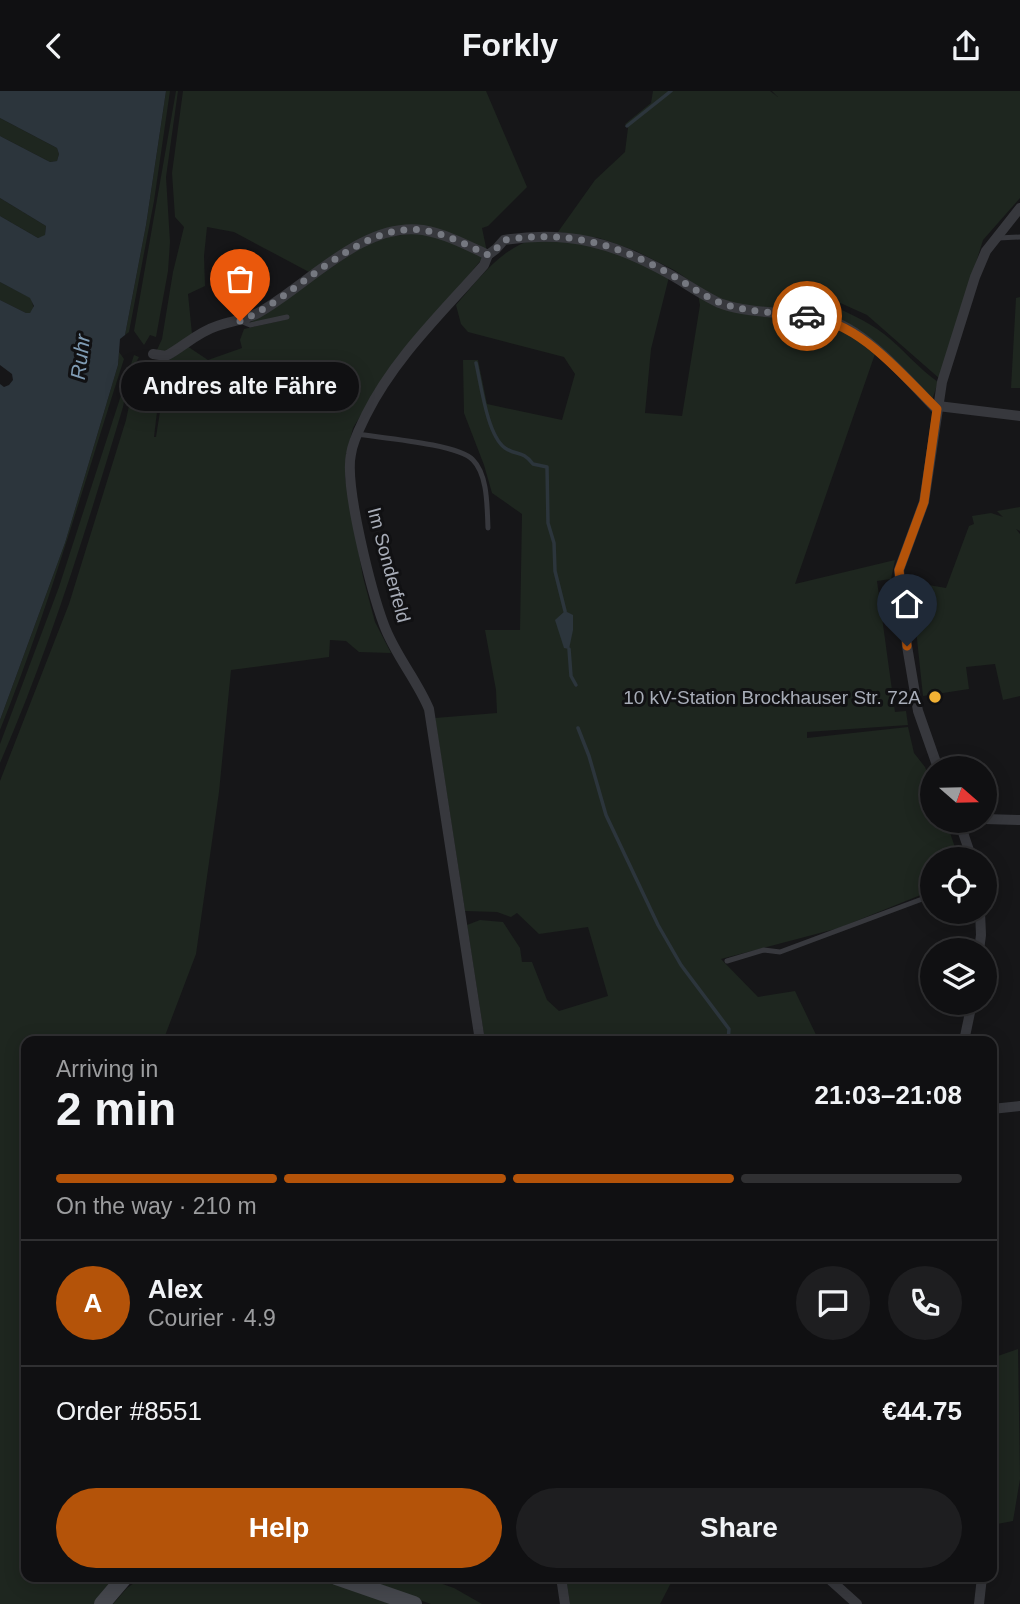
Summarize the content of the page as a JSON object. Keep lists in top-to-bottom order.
{
  "streets": {
    "street": ["Im Sonderfeld"]
  },
  "water": ["Ruhr"],
  "places": ["Andres alte Fähre", "10 kV-Station Brockhauser Str. 72A"],
  "north": "right",
  "page": {
    "header": "Forkly",
    "bubble": "Andres alte Fähre",
    "heading": ["2 min", "Arriving in", "21:03–21:08"],
    "panel": [
      "Alex",
      "Courier · 4.9",
      "Order #8551",
      "€44.75"
    ],
    "bar": "On the way · 210 m",
    "round": "A",
    "buttons": ["Help", "Share"]
  }
}
